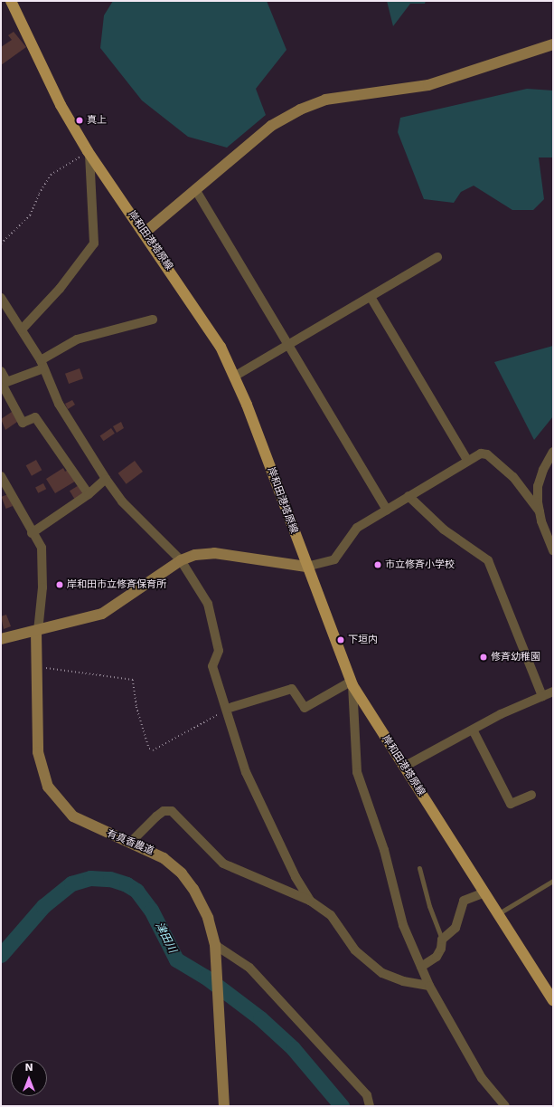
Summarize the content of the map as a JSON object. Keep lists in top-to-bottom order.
{
  "streets": {
    "main road": ["岸和田港塔原線"],
    "street": ["有真香農道"]
  },
  "water": ["津田川"],
  "places": [
    "真上",
    "市立修斉小学校",
    "岸和田市立修斉保育所",
    "下垣内",
    "修斉幼稚園"
  ],
  "north": "top"
}
